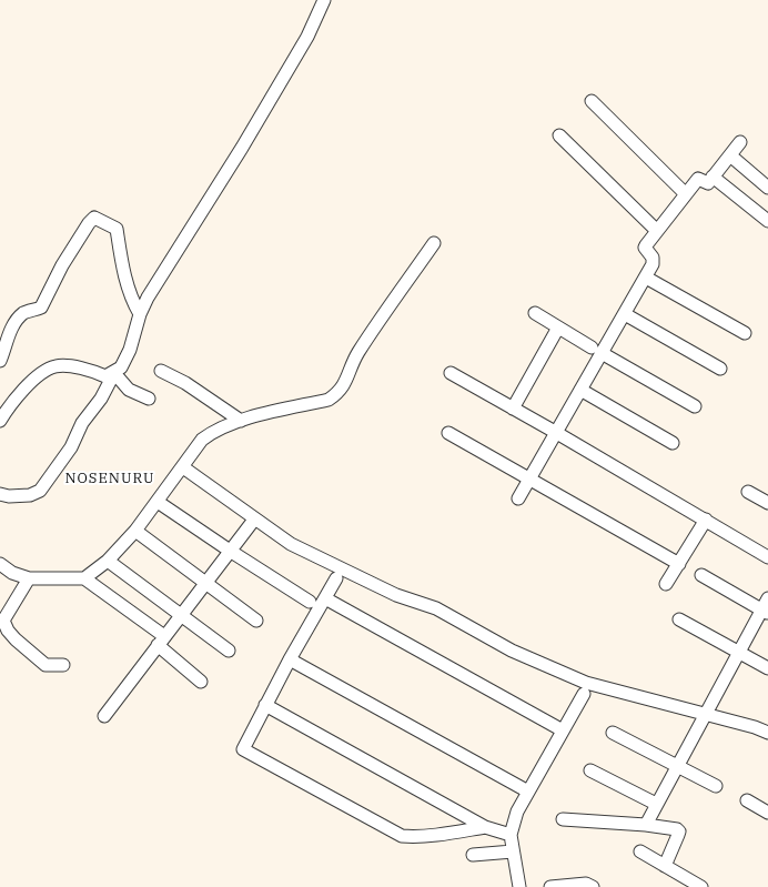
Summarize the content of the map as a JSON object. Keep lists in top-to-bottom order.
{
  "districts": ["NOSENURU"]
}
